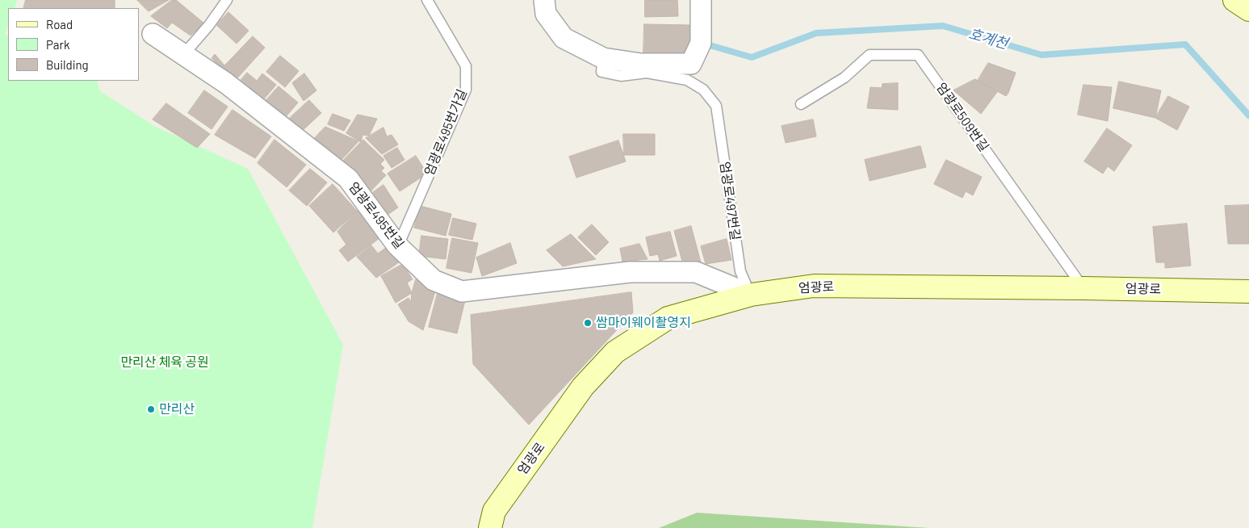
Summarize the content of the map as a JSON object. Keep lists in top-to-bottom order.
{
  "streets": {
    "main road": ["엄광로"],
    "street": ["엄광로495번길"],
    "lane": ["엄광로509번길", "엄광로495번가길", "엄광로497번길"]
  },
  "crossings": [
    ["엄광로509번길", "엄광로"],
    ["엄광로495번가길", "엄광로495번길"],
    ["엄광로497번길", "엄광로495번길"],
    ["엄광로497번길", "엄광로"],
    ["엄광로495번길", "엄광로"]
  ],
  "water": ["호계천"],
  "parks": ["만리산 체육 공원"],
  "places": ["쌈마이웨이촬영지", "만리산"],
  "legend": ["Road", "Park", "Building"]
}
